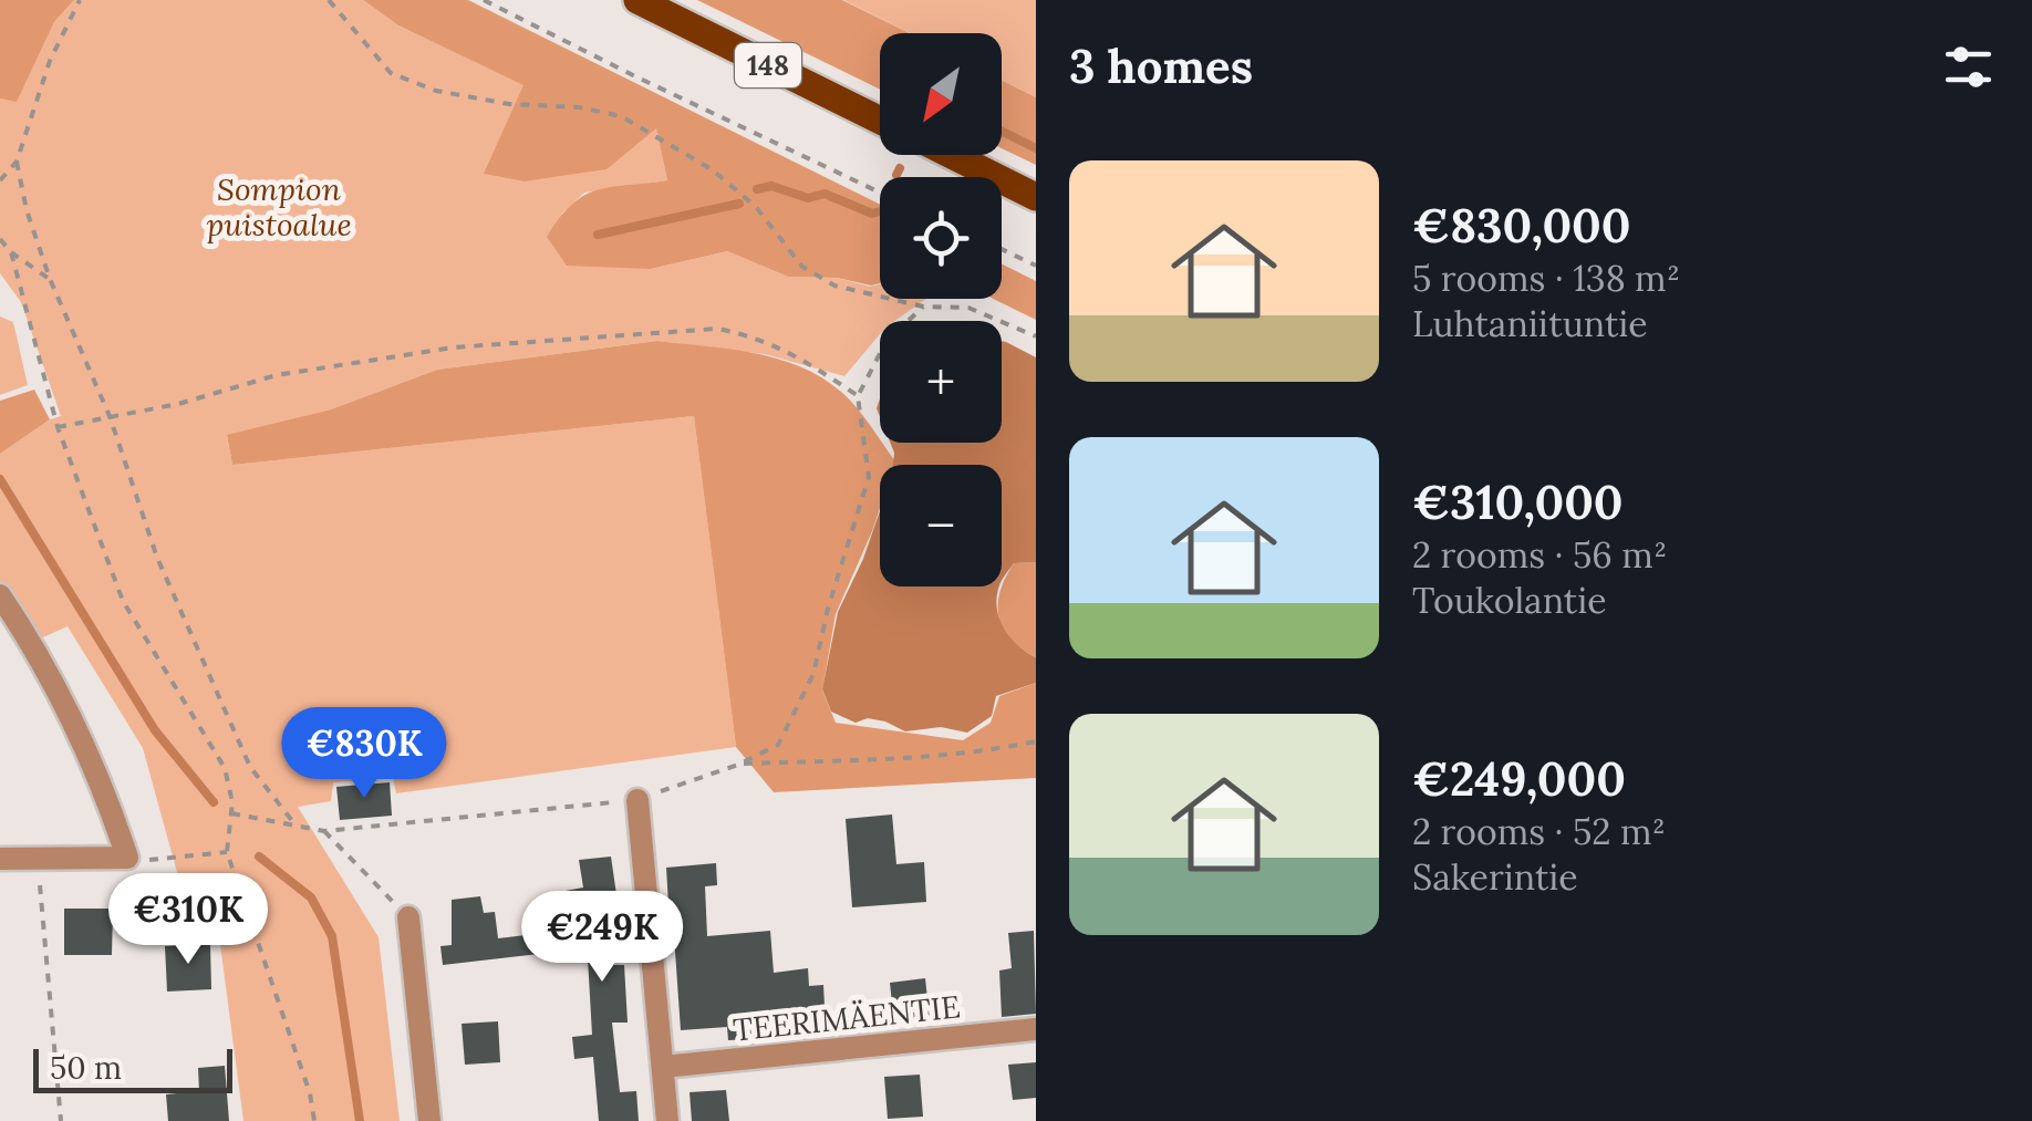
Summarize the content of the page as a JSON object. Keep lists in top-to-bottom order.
{
  "streets": {
    "main road": ["148"],
    "street": ["TEERIMÄENTIE"]
  },
  "parks": ["Sompion puistoalue"],
  "scale_bar": "50 m",
  "north": "bottom left",
  "page": {
    "heading": "3 homes",
    "map_buttons": ["+", "−"],
    "list": [
      {
        "name": "€830,000",
        "note": "5 rooms · 138 m² · Luhtaniituntie"
      },
      {
        "name": "€310,000",
        "note": "2 rooms · 56 m² · Toukolantie"
      },
      {
        "name": "€249,000",
        "note": "2 rooms · 52 m² · Sakerintie"
      }
    ],
    "price": ["€830K", "€310K", "€249K"],
    "scale": "50 m"
  }
}
